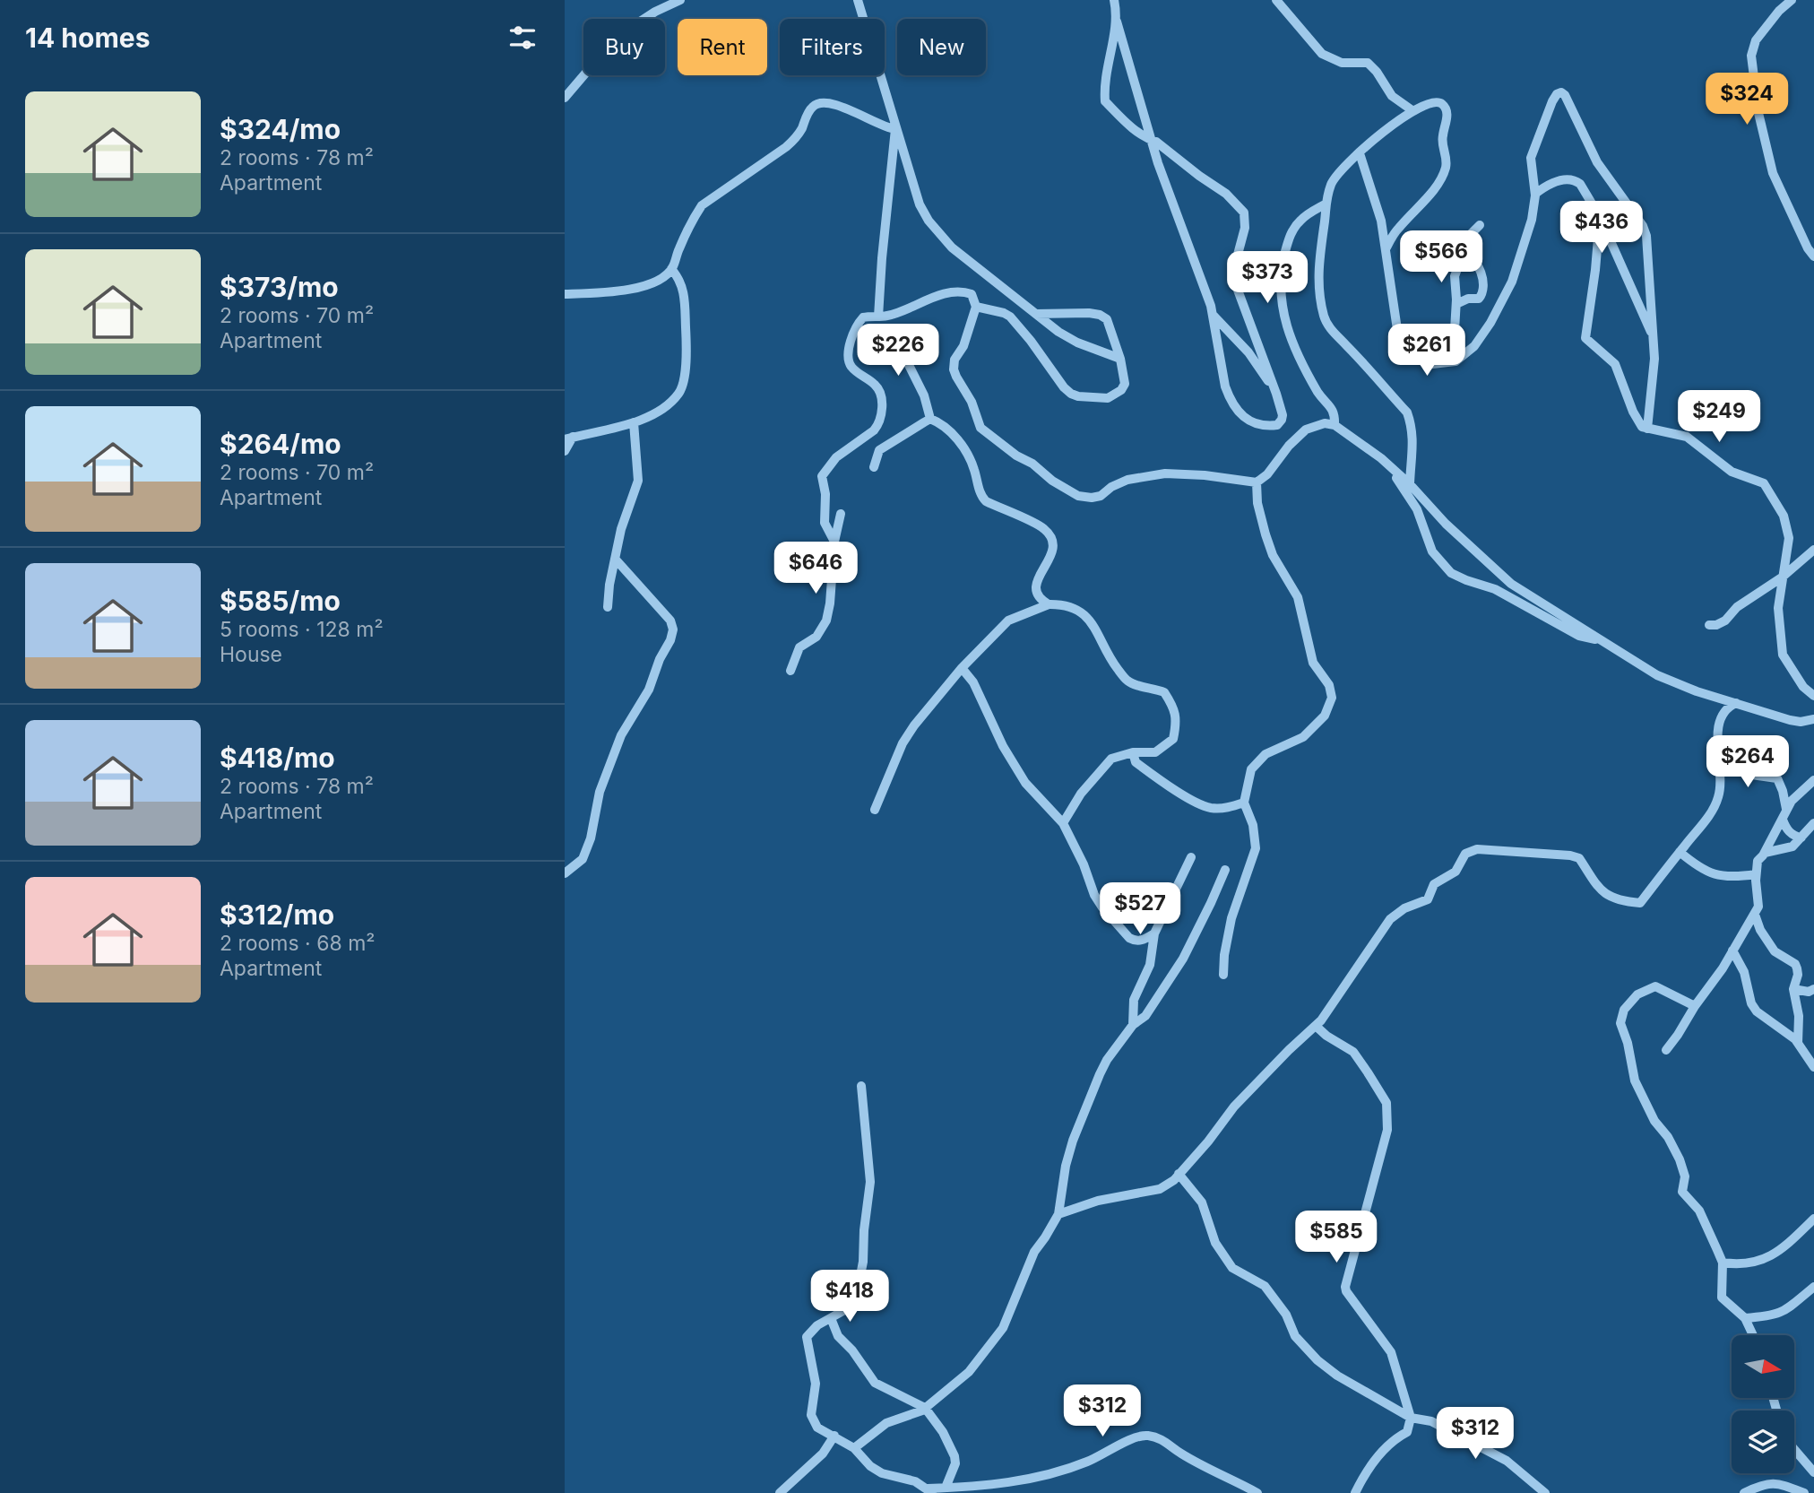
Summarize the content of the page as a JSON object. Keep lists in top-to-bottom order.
{
  "north": "right",
  "page": {
    "heading": "14 homes",
    "chip": [
      "Buy",
      "Rent",
      "Filters",
      "New"
    ],
    "price": [
      "$324",
      "$436",
      "$566",
      "$373",
      "$226",
      "$261",
      "$249",
      "$646",
      "$264",
      "$527",
      "$585",
      "$418",
      "$312",
      "$312"
    ],
    "list": [
      {
        "name": "$324/mo",
        "note": "2 rooms · 78 m² · Apartment"
      },
      {
        "name": "$373/mo",
        "note": "2 rooms · 70 m² · Apartment"
      },
      {
        "name": "$264/mo",
        "note": "2 rooms · 70 m² · Apartment"
      },
      {
        "name": "$585/mo",
        "note": "5 rooms · 128 m² · House"
      },
      {
        "name": "$418/mo",
        "note": "2 rooms · 78 m² · Apartment"
      },
      {
        "name": "$312/mo",
        "note": "2 rooms · 68 m² · Apartment"
      }
    ]
  }
}
